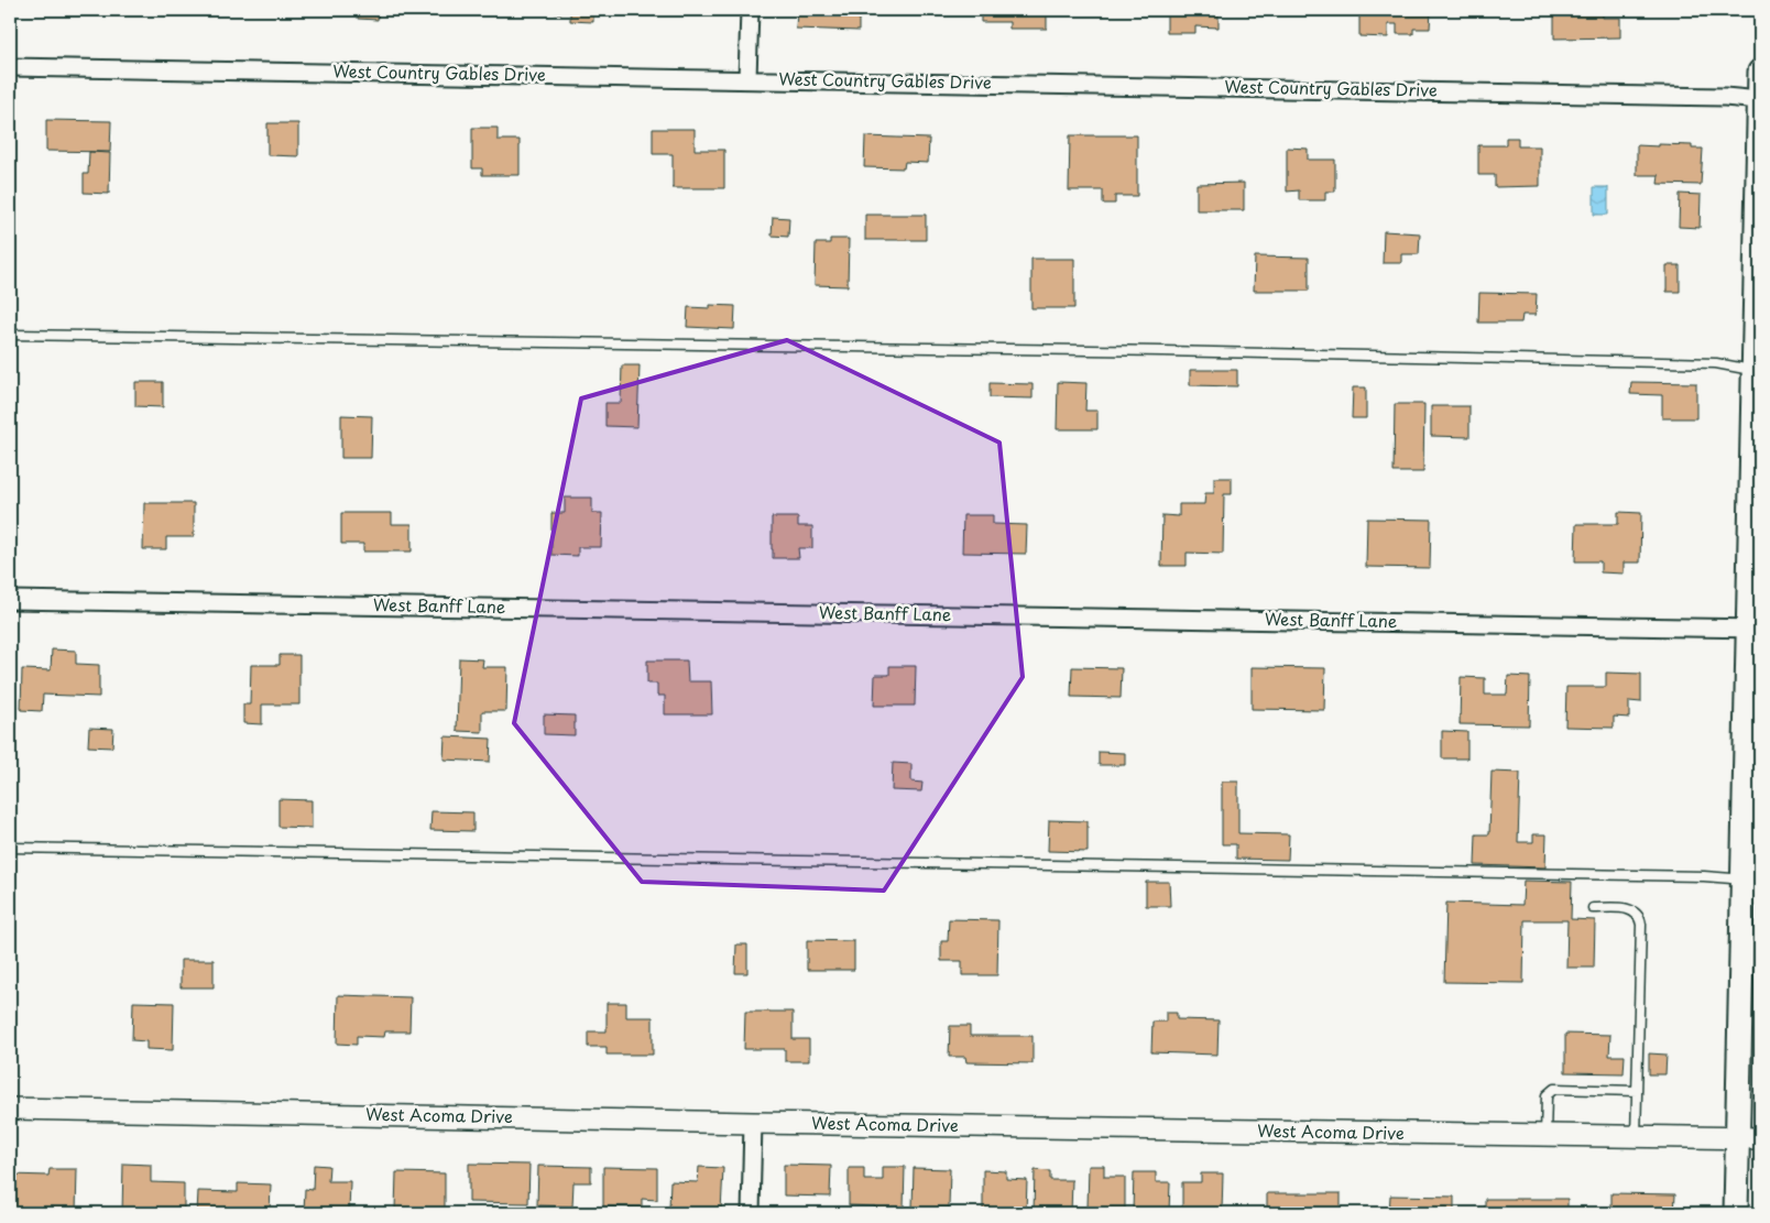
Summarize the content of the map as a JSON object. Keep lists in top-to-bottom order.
{
  "streets": {
    "street": ["West Country Gables Drive", "West Banff Lane", "West Acoma Drive"]
  }
}
